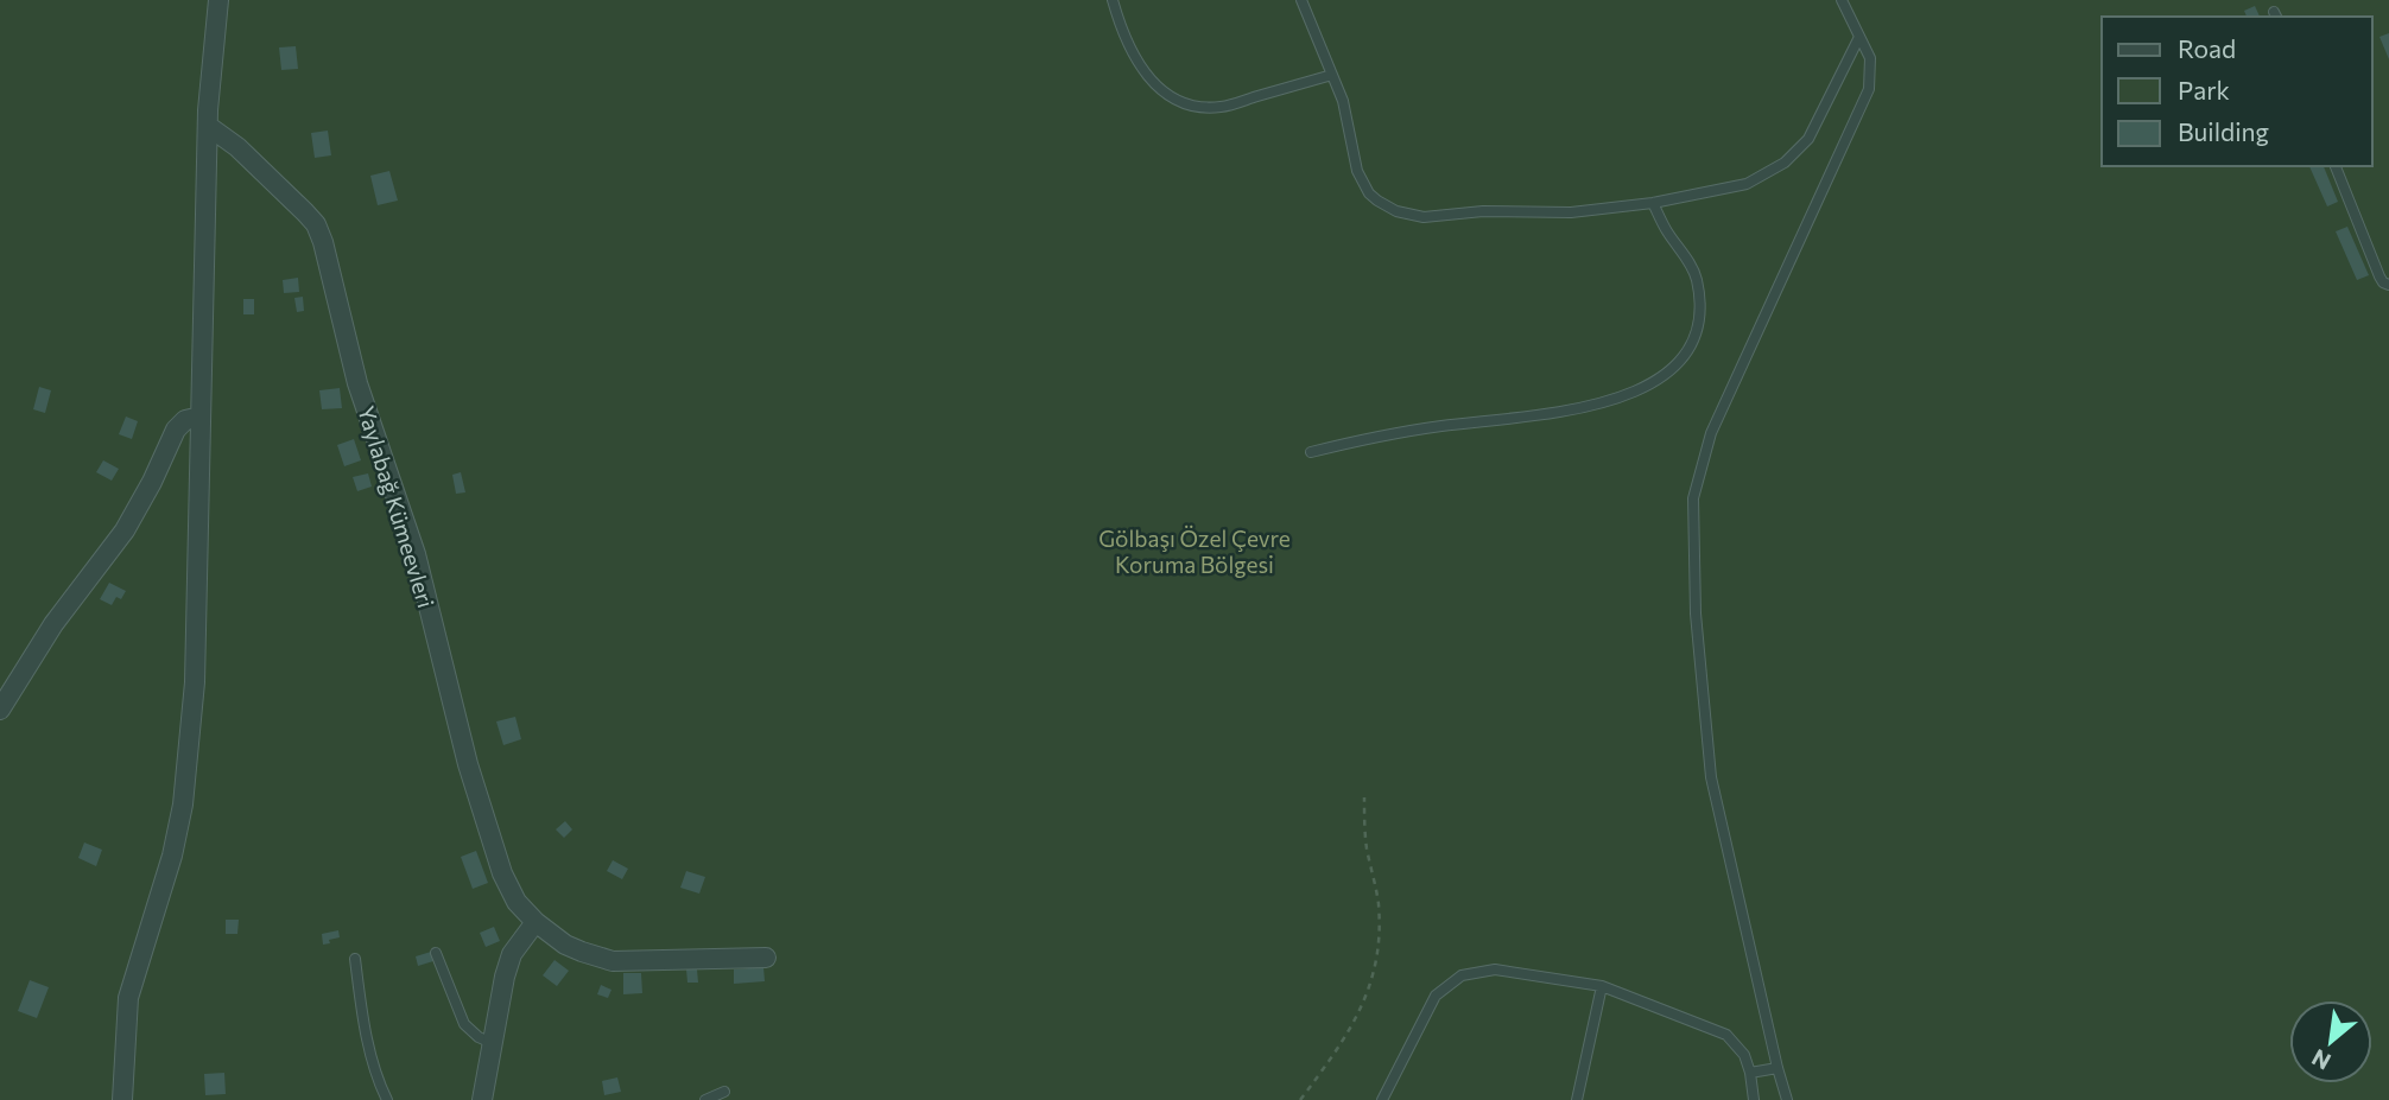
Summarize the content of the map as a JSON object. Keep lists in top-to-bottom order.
{
  "streets": {
    "street": ["Yaylabağ Kümeevleri"]
  },
  "parks": ["Gölbaşı Özel Çevre Koruma Bölgesi"],
  "legend": ["Road", "Park", "Building"],
  "north": "bottom left"
}
